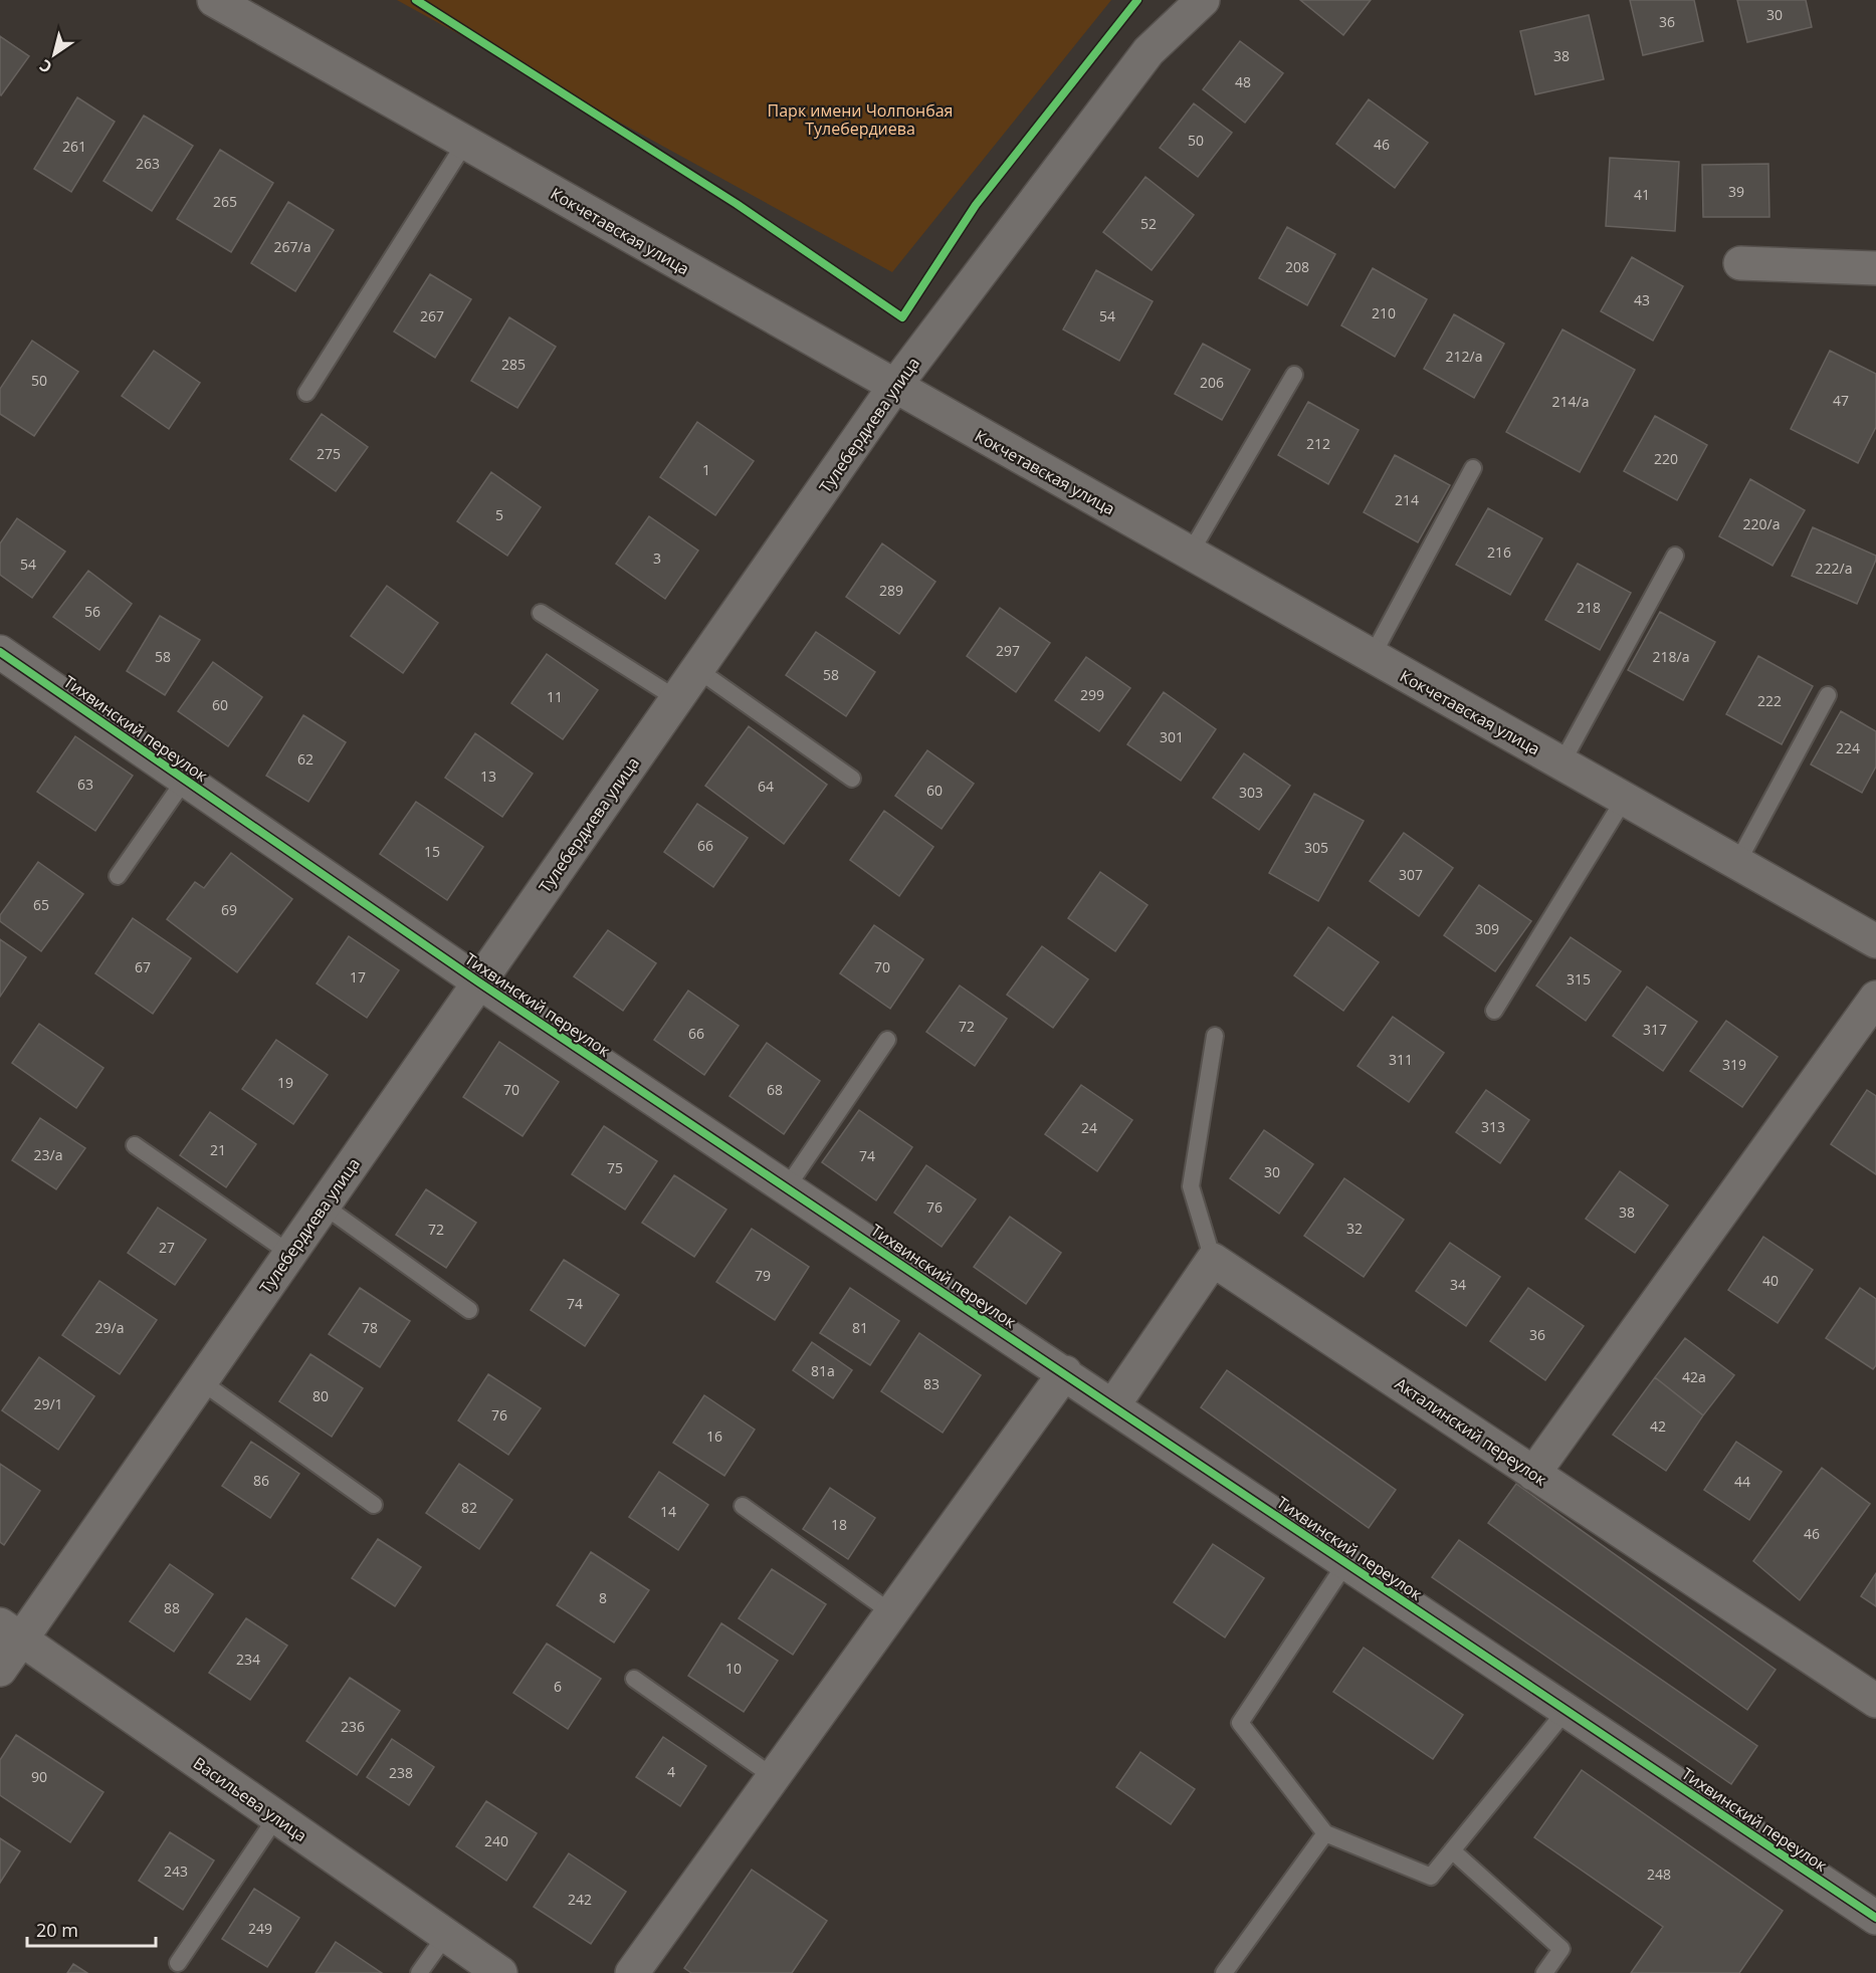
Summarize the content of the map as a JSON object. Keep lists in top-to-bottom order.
{
  "streets": {
    "street": [
      "Кокчетавская улица",
      "Тулебердиева улица",
      "Тихвинский переулок",
      "Акталинский переулок",
      "Васильева улица"
    ]
  },
  "crossings": [
    ["Кокчетавская улица", "Тулебердиева улица"],
    ["Тулебердиева улица", "Тихвинский переулок"],
    ["Тулебердиева улица", "Васильева улица"]
  ],
  "parks": ["Парк имени Чолпонбая Тулебердиева"],
  "house_numbers": [
    "30",
    "36",
    "38",
    "48",
    "50",
    "46",
    "261",
    "263",
    "39",
    "41",
    "265",
    "52",
    "267/а",
    "208",
    "43",
    "210",
    "267",
    "54",
    "212/а",
    "285",
    "50",
    "206",
    "47",
    "214/а",
    "212",
    "275",
    "220",
    "1",
    "214",
    "5",
    "220/а",
    "216",
    "3",
    "54",
    "222/а",
    "289",
    "218",
    "56",
    "297",
    "58",
    "218/а",
    "58",
    "299",
    "11",
    "222",
    "60",
    "301",
    "224",
    "62",
    "13",
    "63",
    "64",
    "60",
    "303",
    "66",
    "305",
    "15",
    "307",
    "65",
    "69",
    "309",
    "67",
    "70",
    "17",
    "315",
    "72",
    "317",
    "66",
    "311",
    "319",
    "19",
    "70",
    "68",
    "313",
    "24",
    "21",
    "23/а",
    "74",
    "75",
    "30",
    "76",
    "38",
    "32",
    "72",
    "27",
    "79",
    "40",
    "34",
    "74",
    "29/а",
    "78",
    "81",
    "36",
    "81а",
    "42а",
    "83",
    "80",
    "29/1",
    "76",
    "42",
    "16",
    "86",
    "44",
    "82",
    "14",
    "18",
    "46",
    "8",
    "88",
    "234",
    "10",
    "6",
    "236",
    "4",
    "238",
    "90",
    "240",
    "243",
    "248",
    "242",
    "249"
  ],
  "scale_bar": "20 m",
  "north": "bottom left"
}
